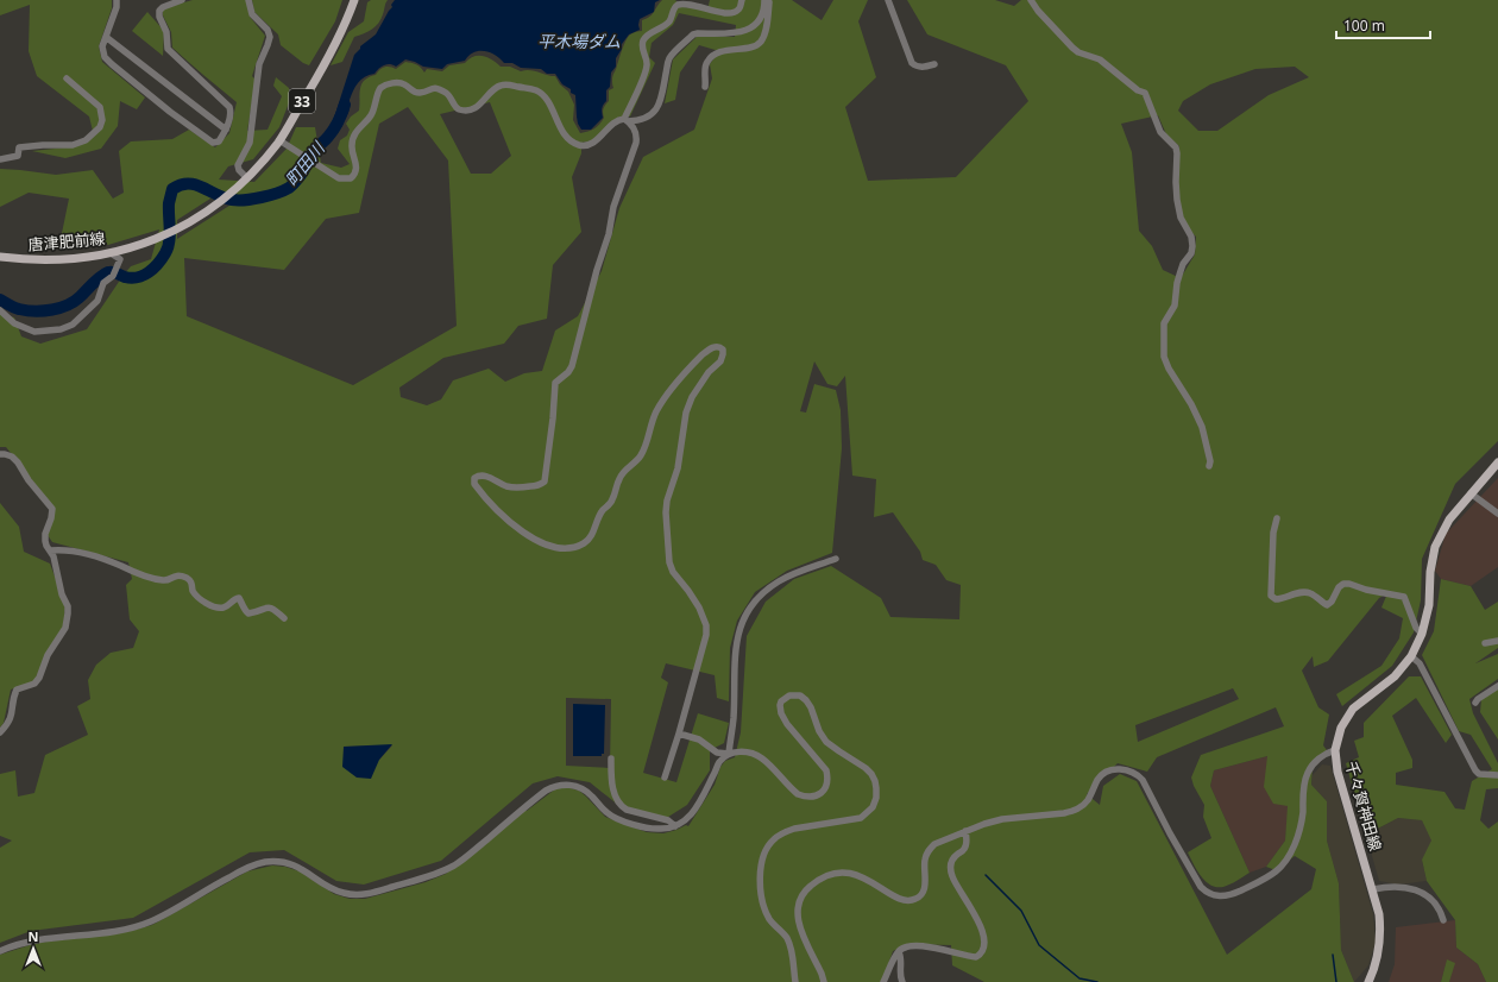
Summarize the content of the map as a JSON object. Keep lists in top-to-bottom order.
{
  "streets": {
    "main road": ["33", "唐津肥前線", "千々賀神田線"]
  },
  "water": ["平木場ダム", "町田川"],
  "scale_bar": "100 m",
  "north": "top"
}
